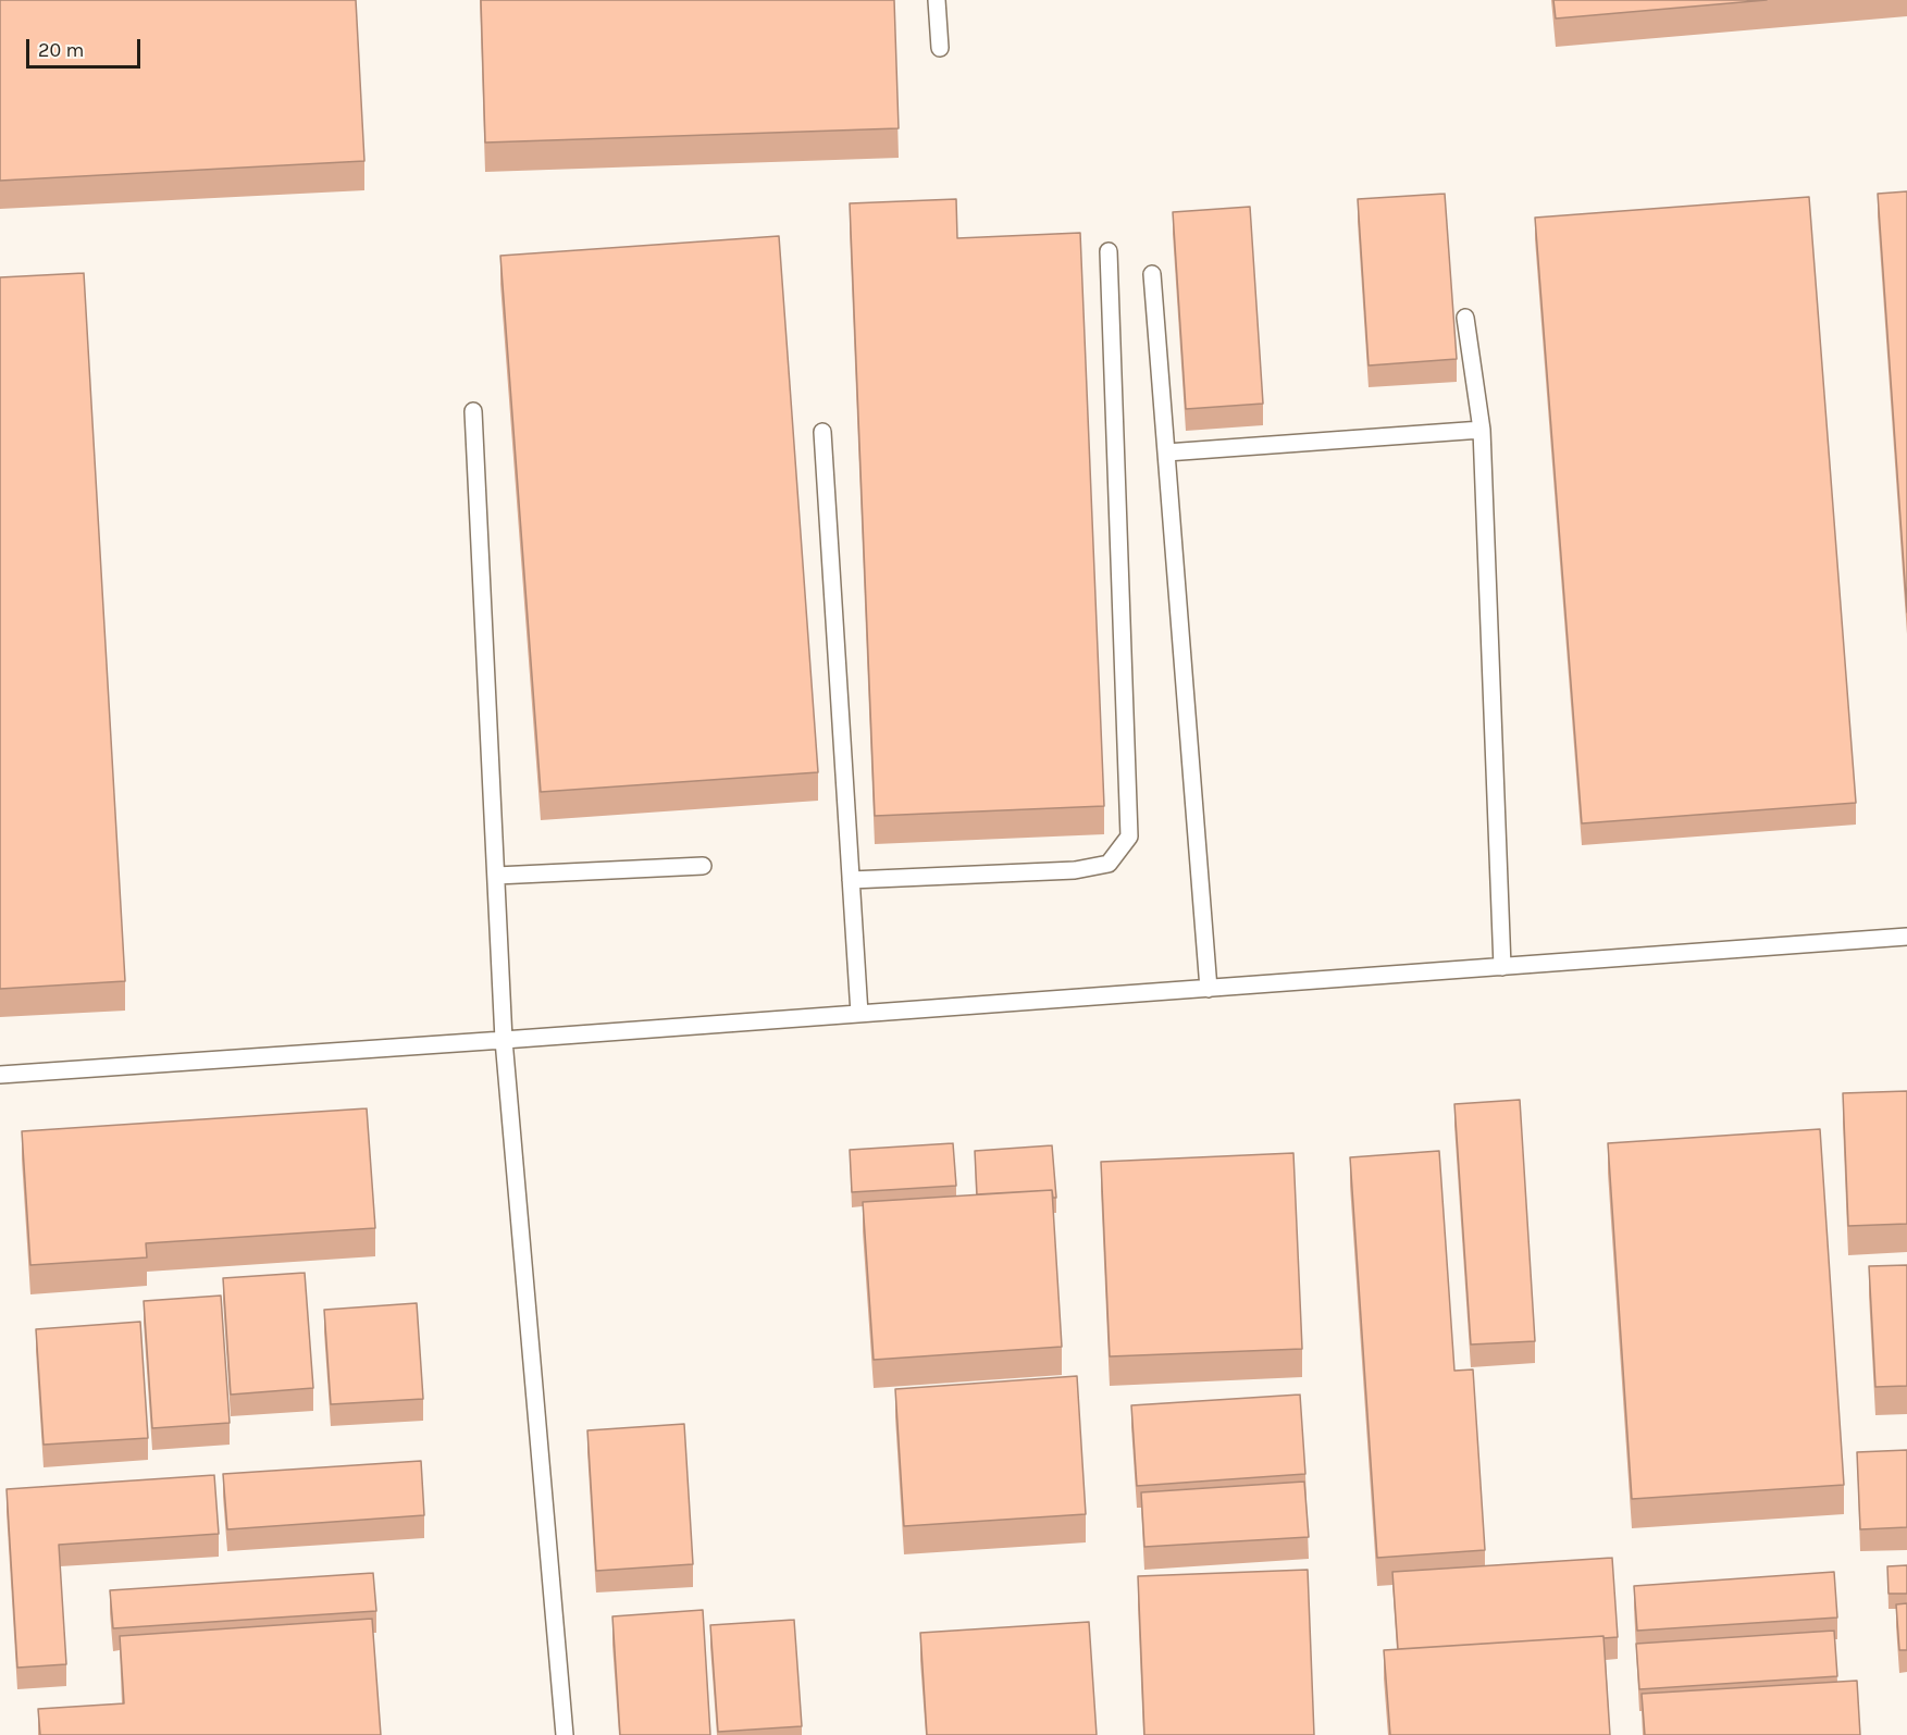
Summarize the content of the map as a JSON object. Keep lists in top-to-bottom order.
{
  "scale_bar": "20 m"
}
